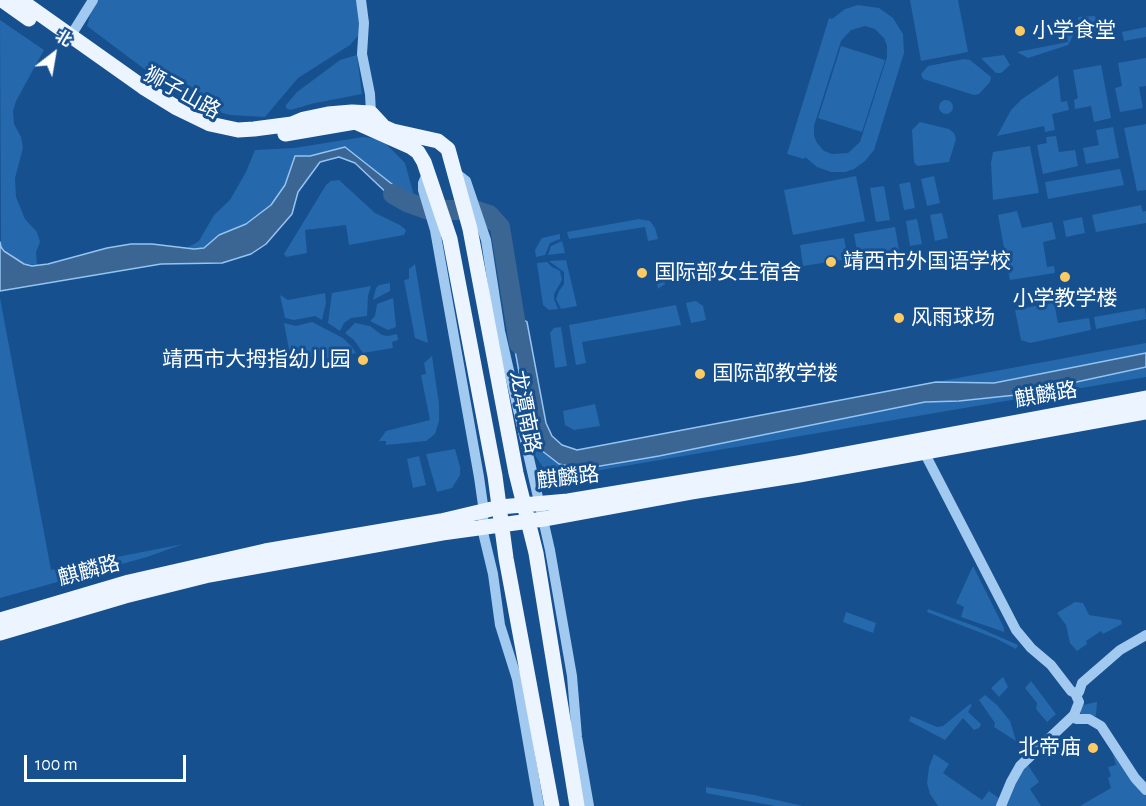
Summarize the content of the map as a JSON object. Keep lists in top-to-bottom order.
{
  "streets": {
    "main road": ["狮子山路", "麒麟路", "龙潭南路"]
  },
  "crossings": [
    ["狮子山路", "龙潭南路"],
    ["麒麟路", "龙潭南路"]
  ],
  "places": [
    "小学食堂",
    "靖西市外国语学校",
    "国际部女生宿舍",
    "小学教学楼",
    "风雨球场",
    "靖西市大拇指幼儿园",
    "国际部教学楼",
    "北帝庙"
  ],
  "scale_bar": "100 m",
  "north": "top right"
}
